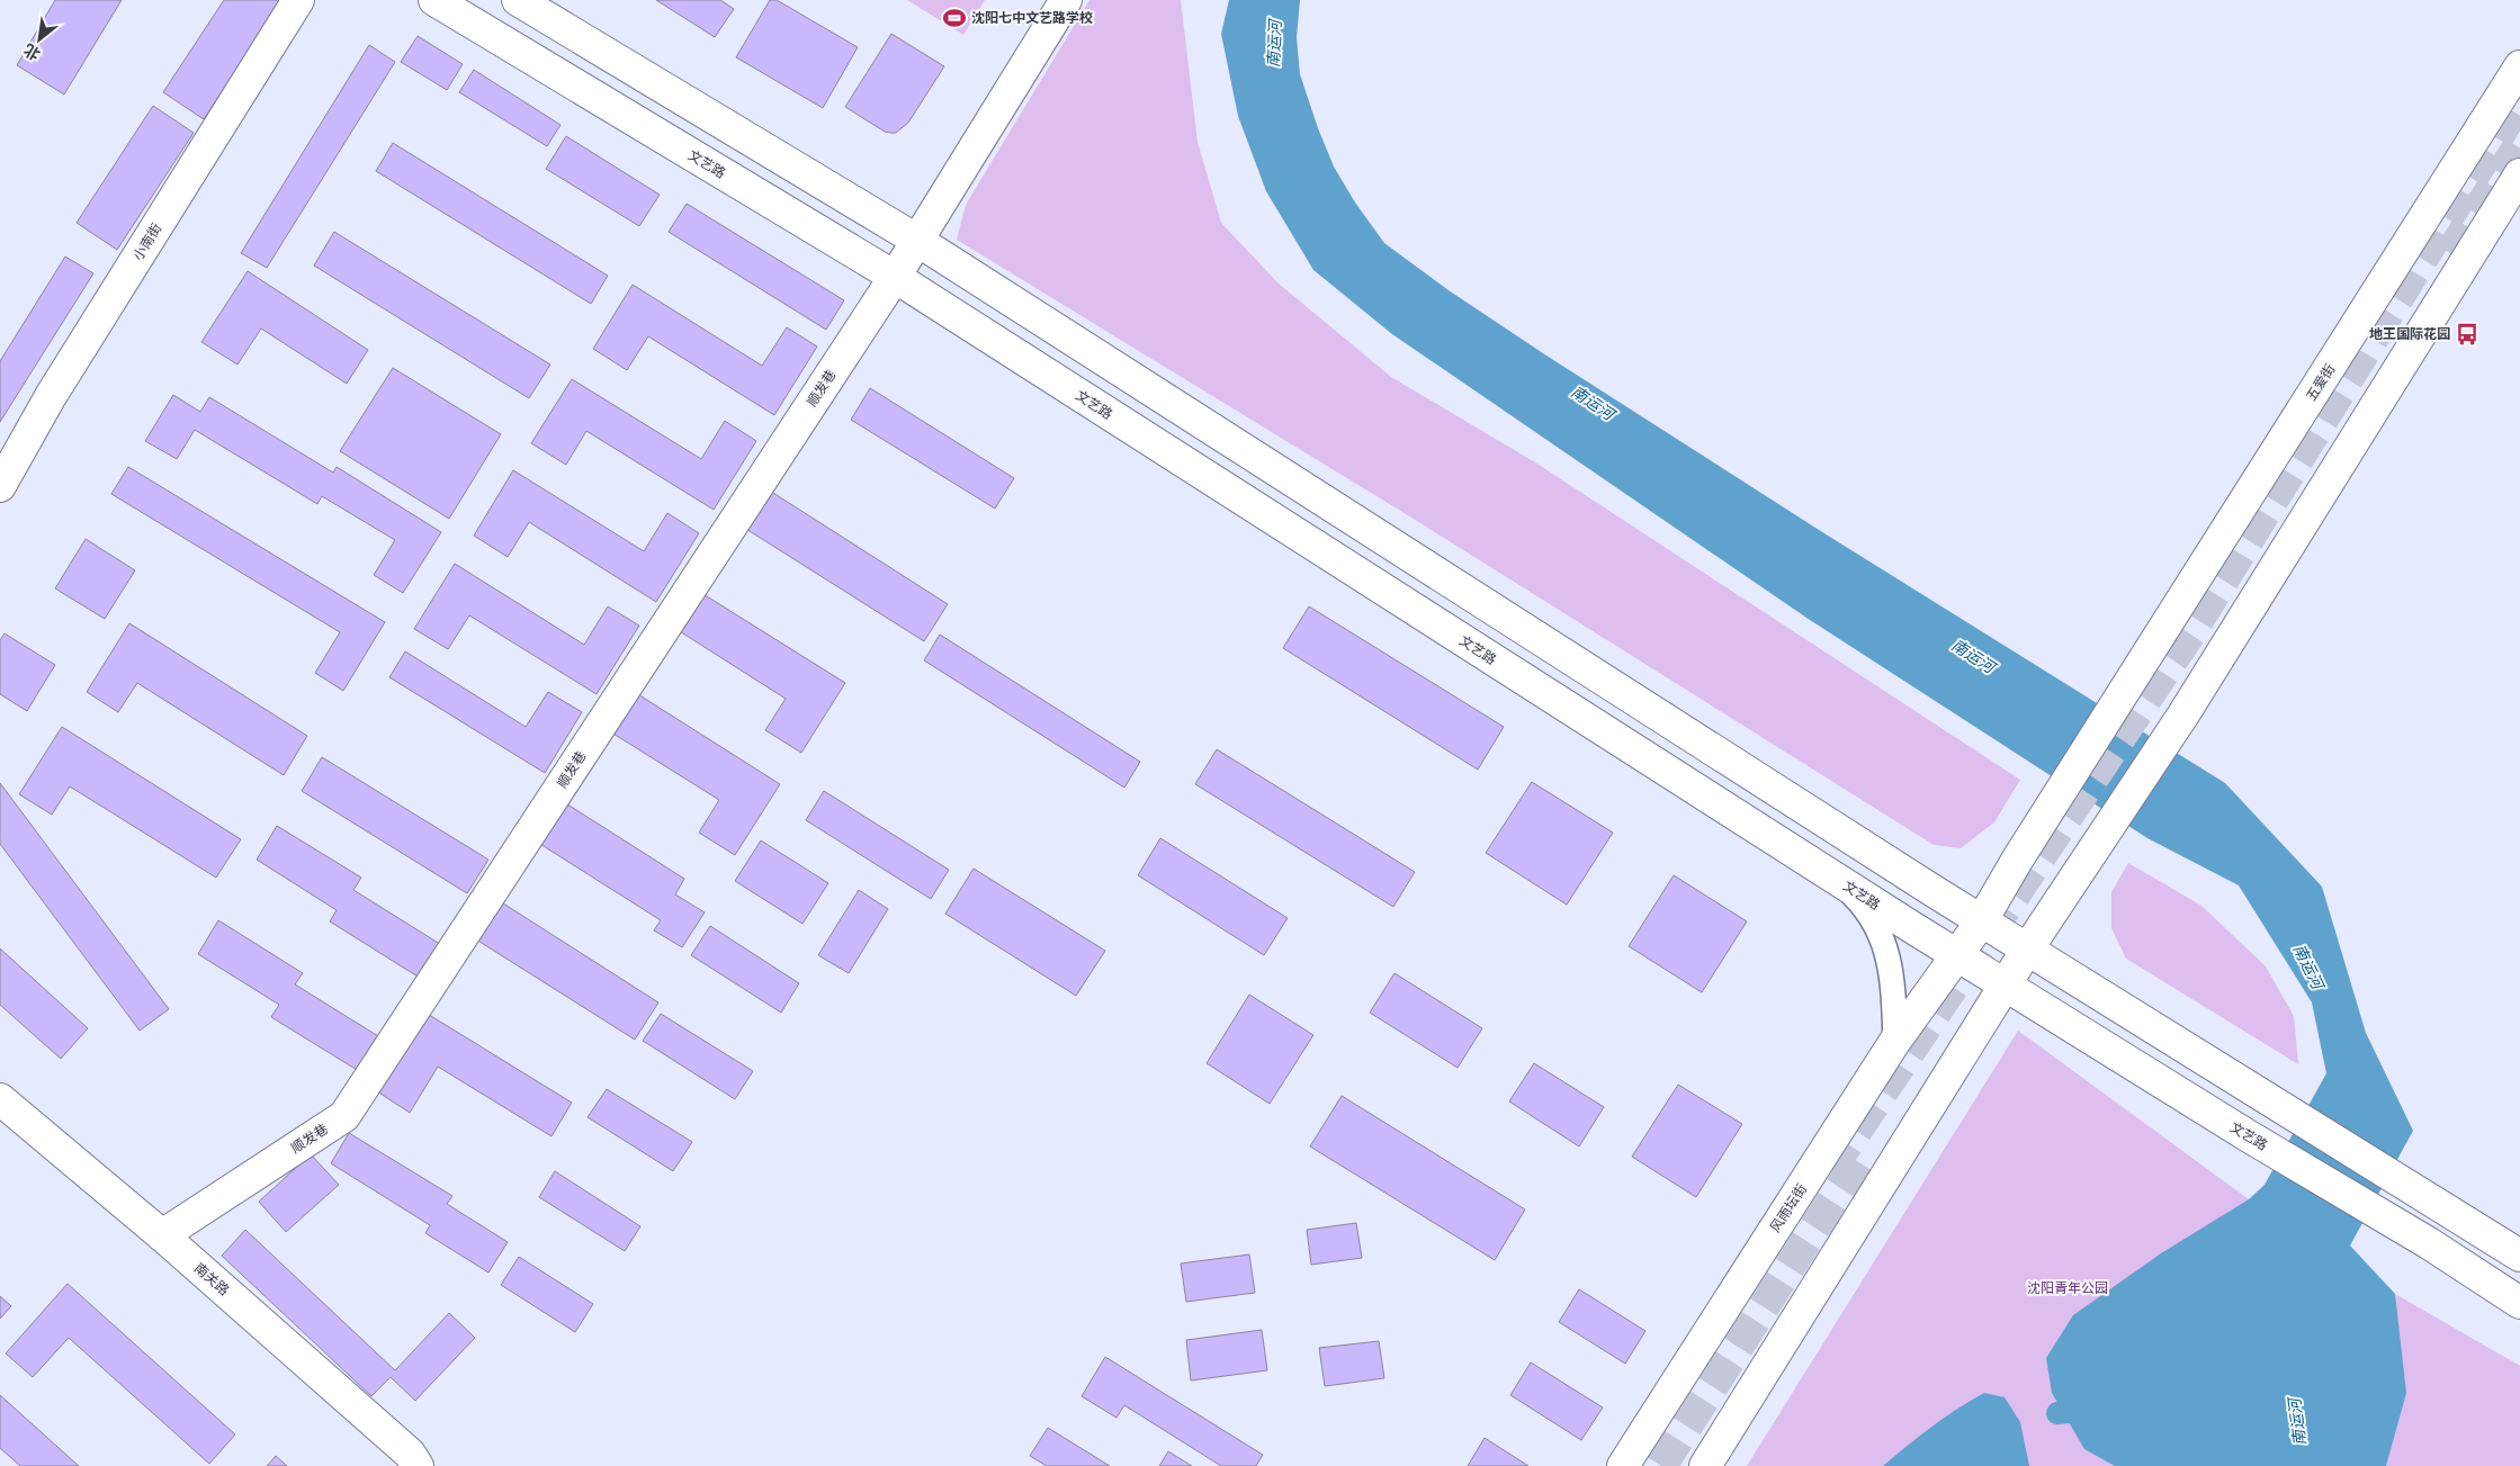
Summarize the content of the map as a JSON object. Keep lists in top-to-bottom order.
{
  "streets": {
    "main road": [
      "文艺路",
      "小南街",
      "五爱街",
      "顺发巷",
      "风雨坛街",
      "南关路"
    ]
  },
  "crossings": [
    ["文艺路", "顺发巷"],
    ["文艺路", "风雨坛街"],
    ["五爱街", "风雨坛街"],
    ["顺发巷", "南关路"]
  ],
  "water": ["南运河"],
  "parks": ["沈阳青年公园"],
  "places": {
    "sports": ["沈阳七中文艺路学校"],
    "bus stop": ["地王国际花园"]
  },
  "north": "bottom left"
}
